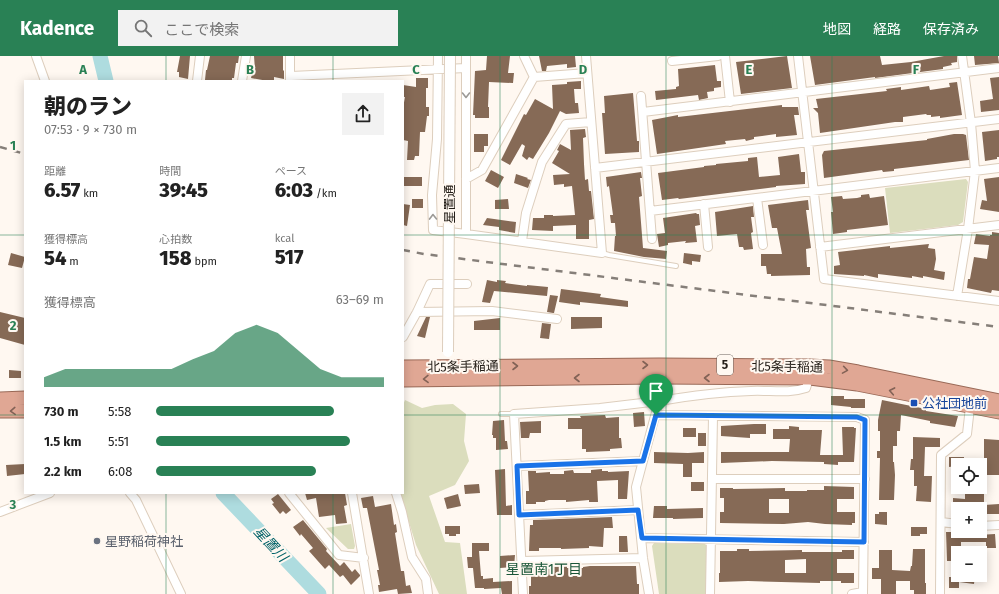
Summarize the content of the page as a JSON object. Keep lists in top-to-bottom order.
{
  "streets": {
    "highway": ["5", "北5条手稲通"],
    "street": ["星置通"]
  },
  "districts": ["星置南1丁目"],
  "water": ["星置川"],
  "places": {
    "transit": ["公社団地前"],
    "other": ["星野稲荷神社"]
  },
  "page": {
    "header": "Kadence",
    "search": "ここで検索",
    "nav": ["地図", "経路", "保存済み"],
    "heading": ["朝のラン", "07:53 · 9 × 730 m"],
    "stats": [
      ["距離", "6.57 km"],
      ["時間", "39:45"],
      ["ペース", "6:03 /km"],
      ["獲得標高", "54 m"],
      ["心拍数", "158 bpm"],
      ["kcal", "517"]
    ],
    "chart": ["獲得標高", "63–69 m"],
    "list": [
      {
        "name": "730 m",
        "note": "5:58"
      },
      {
        "name": "1.5 km",
        "note": "5:51"
      },
      {
        "name": "2.2 km",
        "note": "6:08"
      }
    ],
    "map_buttons": ["+", "−"]
  },
  "grid": {
    "columns": [
      "A",
      "B",
      "C",
      "D",
      "E",
      "F"
    ],
    "rows": ["1", "2", "3"]
  }
}
